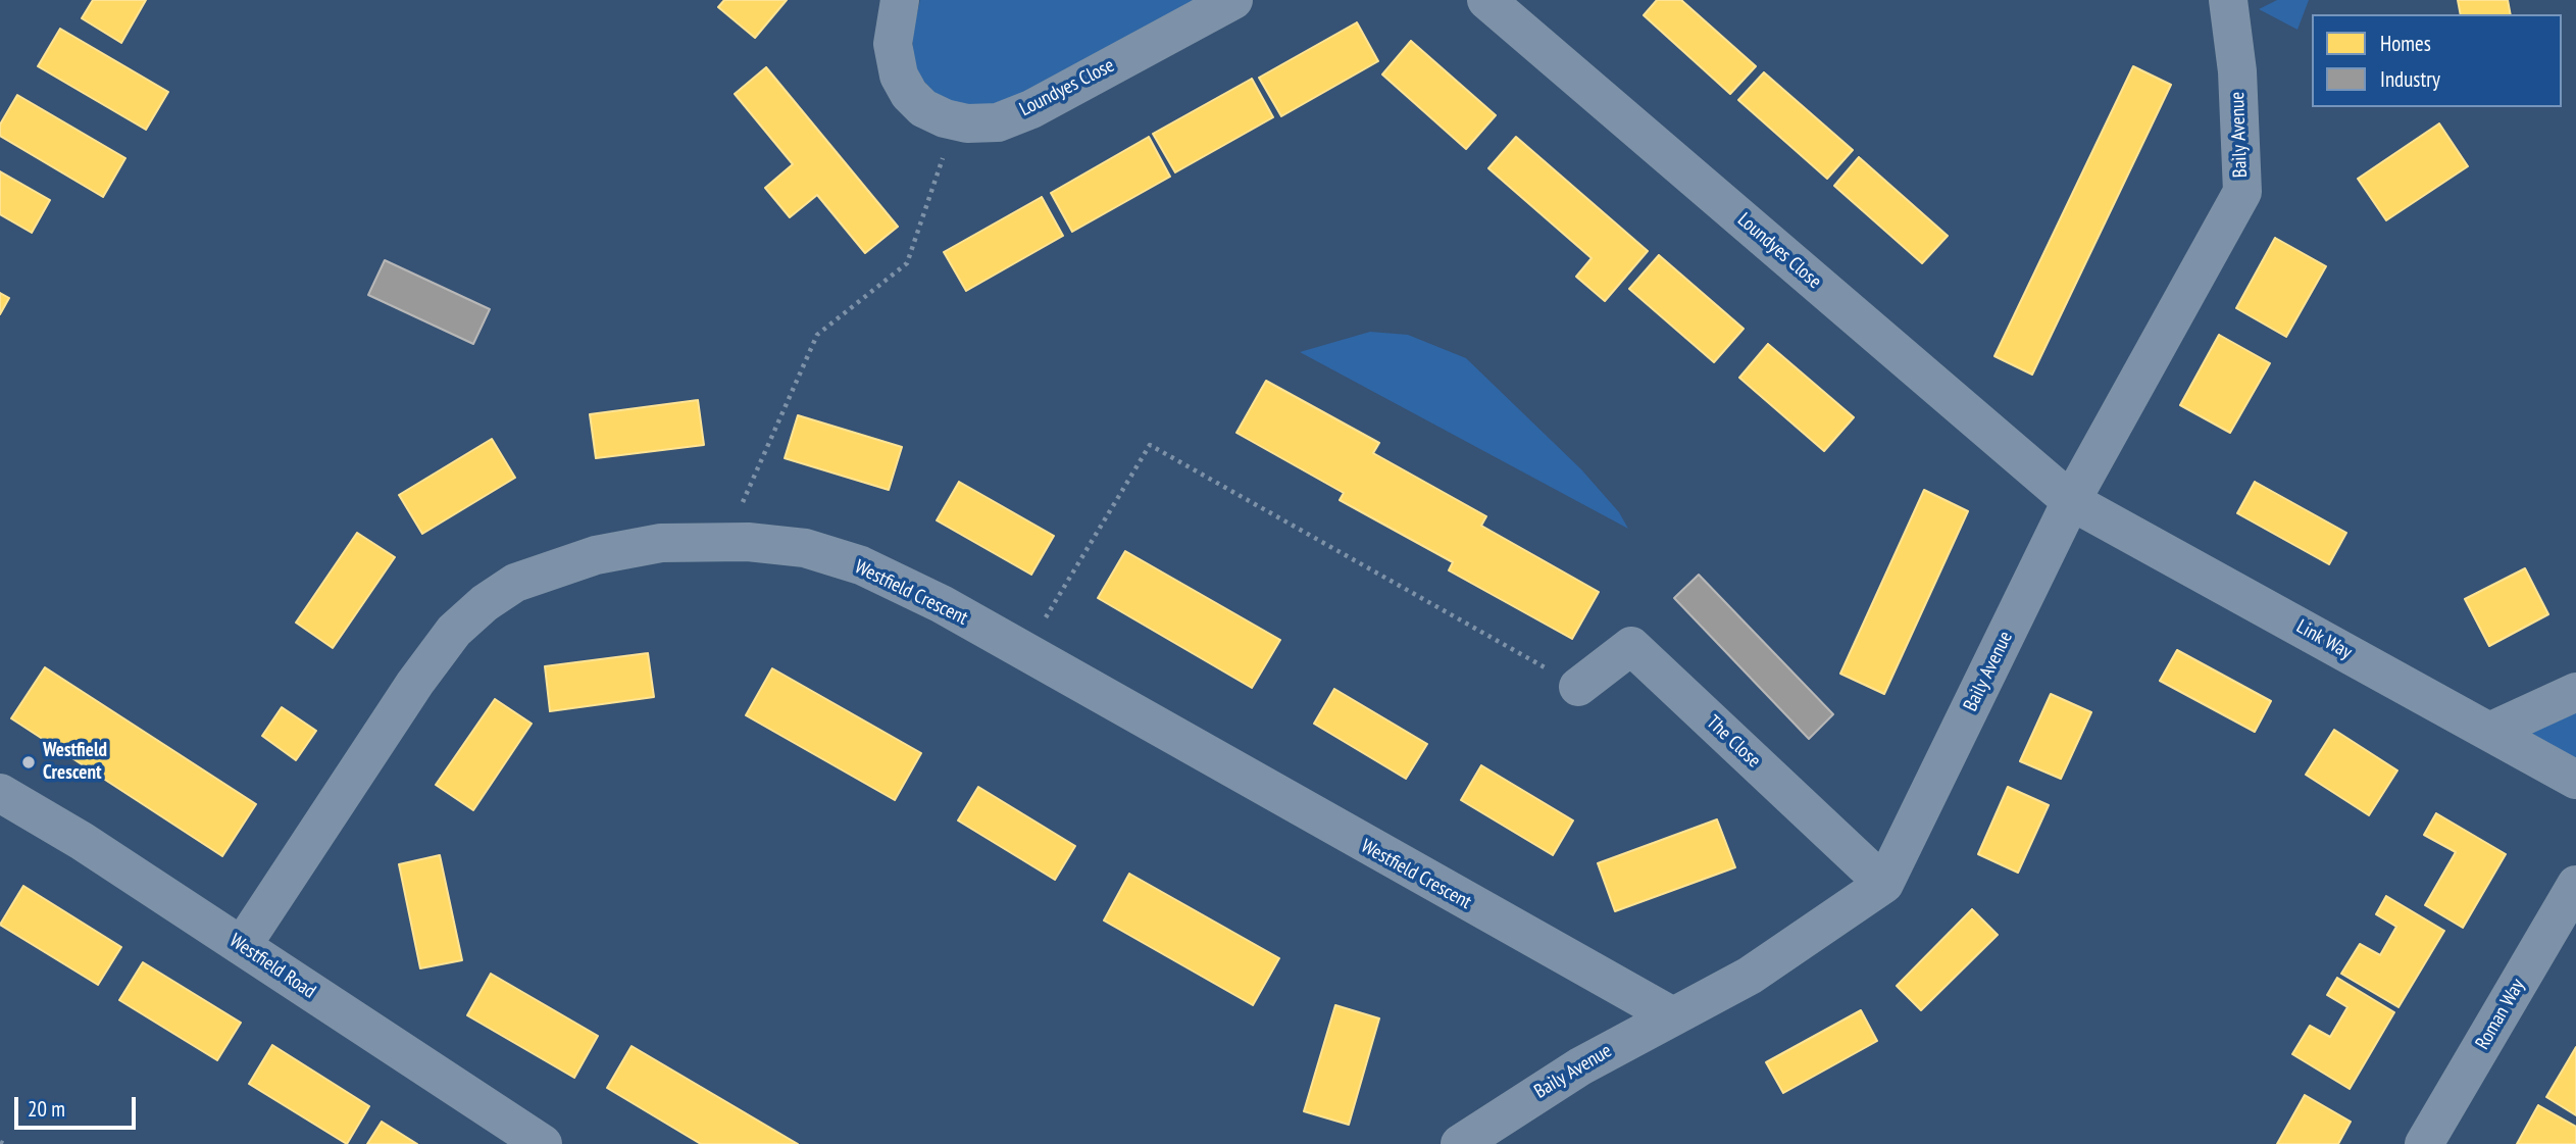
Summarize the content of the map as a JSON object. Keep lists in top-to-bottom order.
{
  "streets": {
    "street": [
      "Loundyes Close",
      "Baily Avenue",
      "Westfield Crescent",
      "Link Way",
      "The Close",
      "Westfield Road",
      "Roman Way"
    ]
  },
  "crossings": [
    ["Loundyes Close", "Baily Avenue"],
    ["Loundyes Close", "Link Way"],
    ["Baily Avenue", "Westfield Crescent"],
    ["Baily Avenue", "Link Way"],
    ["Baily Avenue", "The Close"],
    ["Westfield Crescent", "Westfield Road"]
  ],
  "places": ["Westfield Crescent"],
  "legend": ["Homes", "Industry"],
  "scale_bar": "20 m"
}
